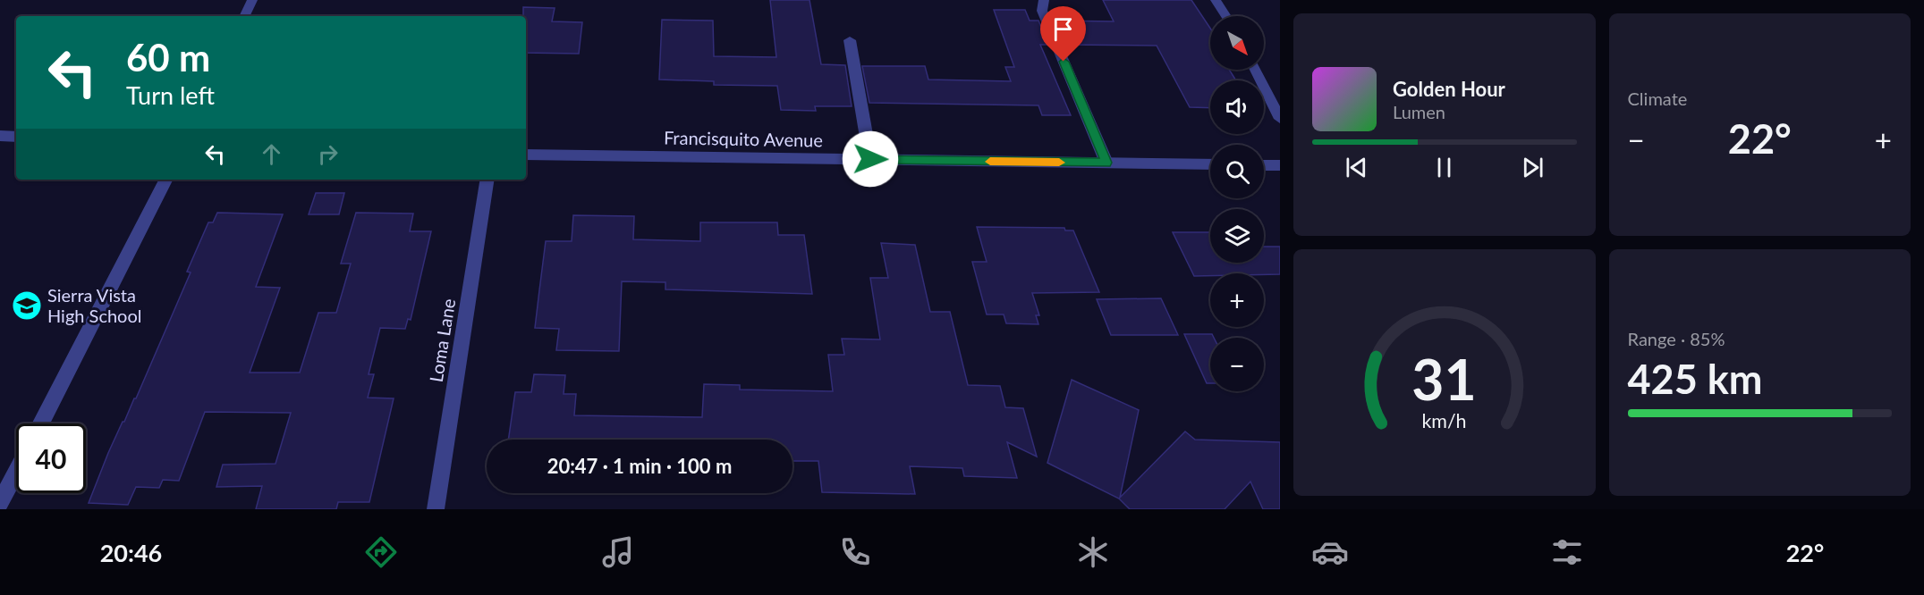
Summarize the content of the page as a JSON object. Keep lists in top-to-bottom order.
{
  "streets": {
    "street": ["Francisquito Avenue", "Loma Lane"]
  },
  "places": {
    "school or university": ["Sierra Vista High School"]
  },
  "north": "bottom right",
  "page": {
    "tile": [
      "Climate",
      ["Range · 85%", "425 km"]
    ],
    "map_buttons": ["+", "−"],
    "turn": ["60 m", "Turn left"],
    "song": ["Golden Hour", "Lumen"],
    "heat": ["−", "22°", "+"],
    "limit": "40",
    "trip": "20:47 · 1 min · 100 m",
    "tabs": ["20:46", "22°"],
    "gauge": ["31", "km/h"]
  }
}
